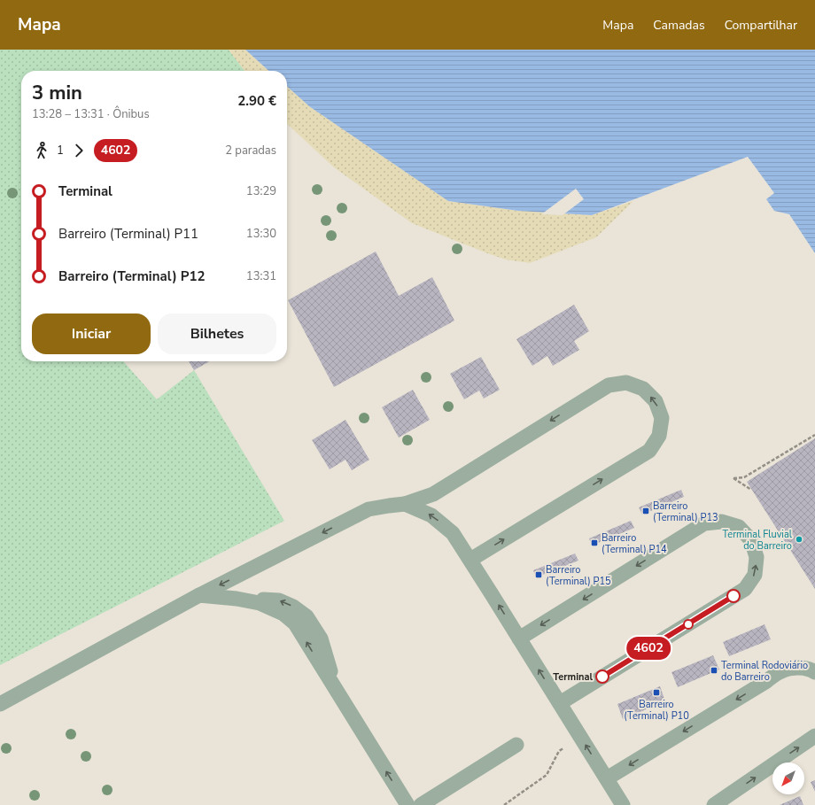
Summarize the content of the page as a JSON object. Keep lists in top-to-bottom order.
{
  "places": {
    "transit": [
      "Barreiro (Terminal) P13",
      "Barreiro (Terminal) P14",
      "Barreiro (Terminal) P15",
      "Terminal Rodoviário do Barreiro",
      "Barreiro (Terminal) P10"
    ],
    "other": ["Terminal Fluvial do Barreiro", "Terminal"]
  },
  "lines": ["bus line 4602"],
  "north": "bottom left",
  "page": {
    "header": "Mapa",
    "nav": ["Mapa", "Camadas", "Compartilhar"],
    "on_map": "4602",
    "heading": ["3 min", "13:28 – 13:31 · Ônibus", "2.90 €"],
    "legs": ["1", "4602", "2 paradas"],
    "list": [
      {
        "name": "Terminal",
        "value": "13:29"
      },
      {
        "name": "Barreiro (Terminal) P11",
        "value": "13:30"
      },
      {
        "name": "Barreiro (Terminal) P12",
        "value": "13:31"
      }
    ],
    "buttons": ["Iniciar", "Bilhetes"]
  }
}
